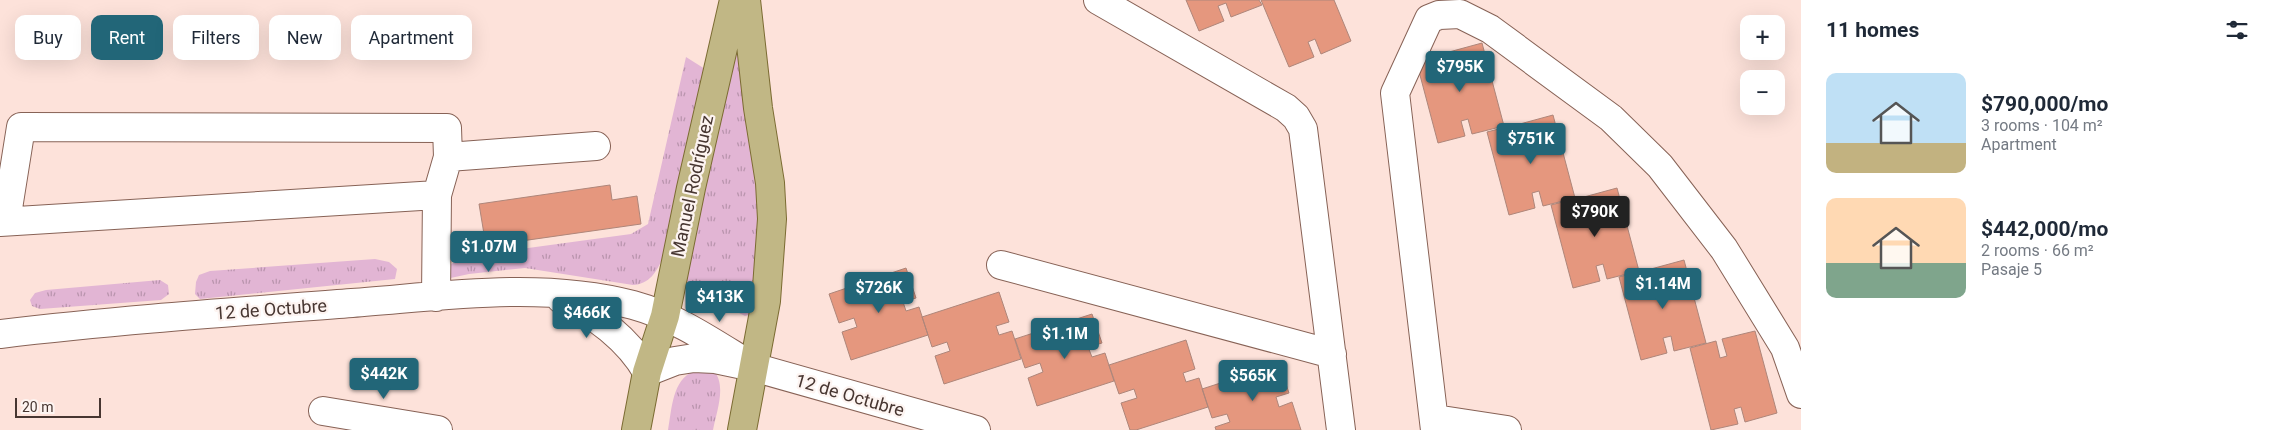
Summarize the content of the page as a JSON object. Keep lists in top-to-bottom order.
{
  "streets": {
    "main road": ["Manuel Rodríguez"],
    "street": ["12 de Octubre"]
  },
  "crossings": [
    ["Manuel Rodríguez", "12 de Octubre"]
  ],
  "scale_bar": "20 m",
  "page": {
    "heading": "11 homes",
    "map_buttons": ["+", "−"],
    "chip": [
      "Buy",
      "Rent",
      "Filters",
      "New",
      "Apartment"
    ],
    "price": [
      "$795K",
      "$751K",
      "$790K",
      "$1.07M",
      "$1.14M",
      "$726K",
      "$413K",
      "$466K",
      "$1.1M",
      "$442K",
      "$565K"
    ],
    "list": [
      {
        "name": "$790,000/mo",
        "note": "3 rooms · 104 m² · Apartment"
      },
      {
        "name": "$442,000/mo",
        "note": "2 rooms · 66 m² · Pasaje 5"
      }
    ],
    "scale": "20 m"
  }
}
